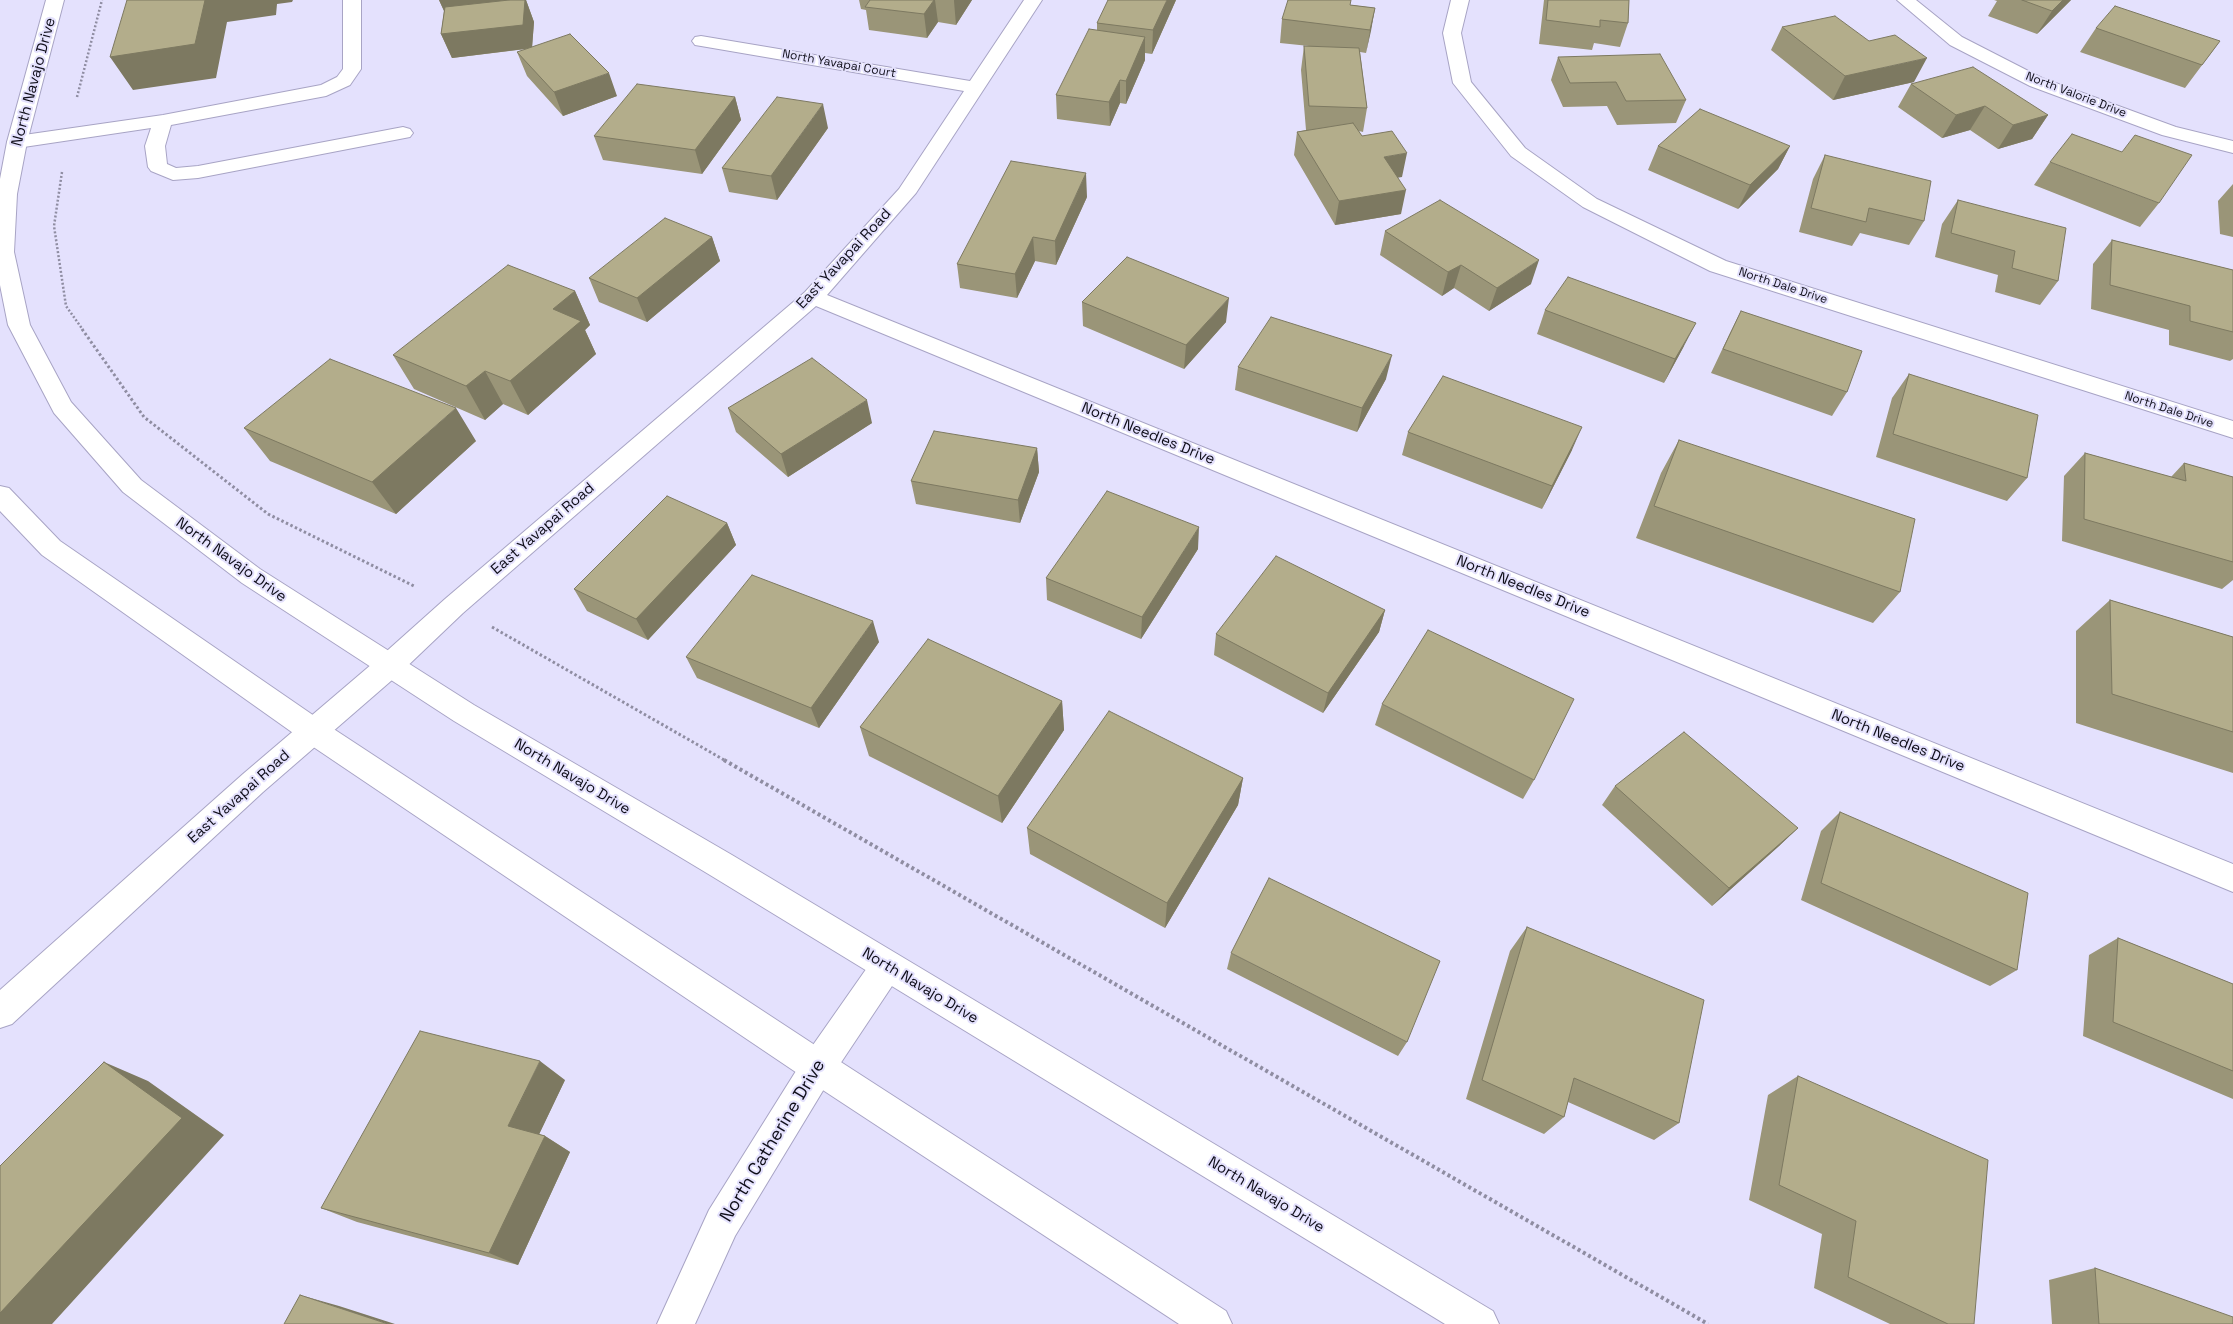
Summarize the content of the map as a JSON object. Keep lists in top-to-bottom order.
{
  "streets": {
    "street": [
      "North Yavapai Court",
      "North Navajo Drive",
      "North Valorie Drive",
      "East Yavapai Road",
      "North Dale Drive",
      "North Needles Drive",
      "North Catherine Drive"
    ]
  },
  "crossings": [
    ["North Yavapai Court", "East Yavapai Road"],
    ["North Navajo Drive", "East Yavapai Road"],
    ["North Navajo Drive", "North Catherine Drive"],
    ["East Yavapai Road", "North Needles Drive"]
  ]
}
